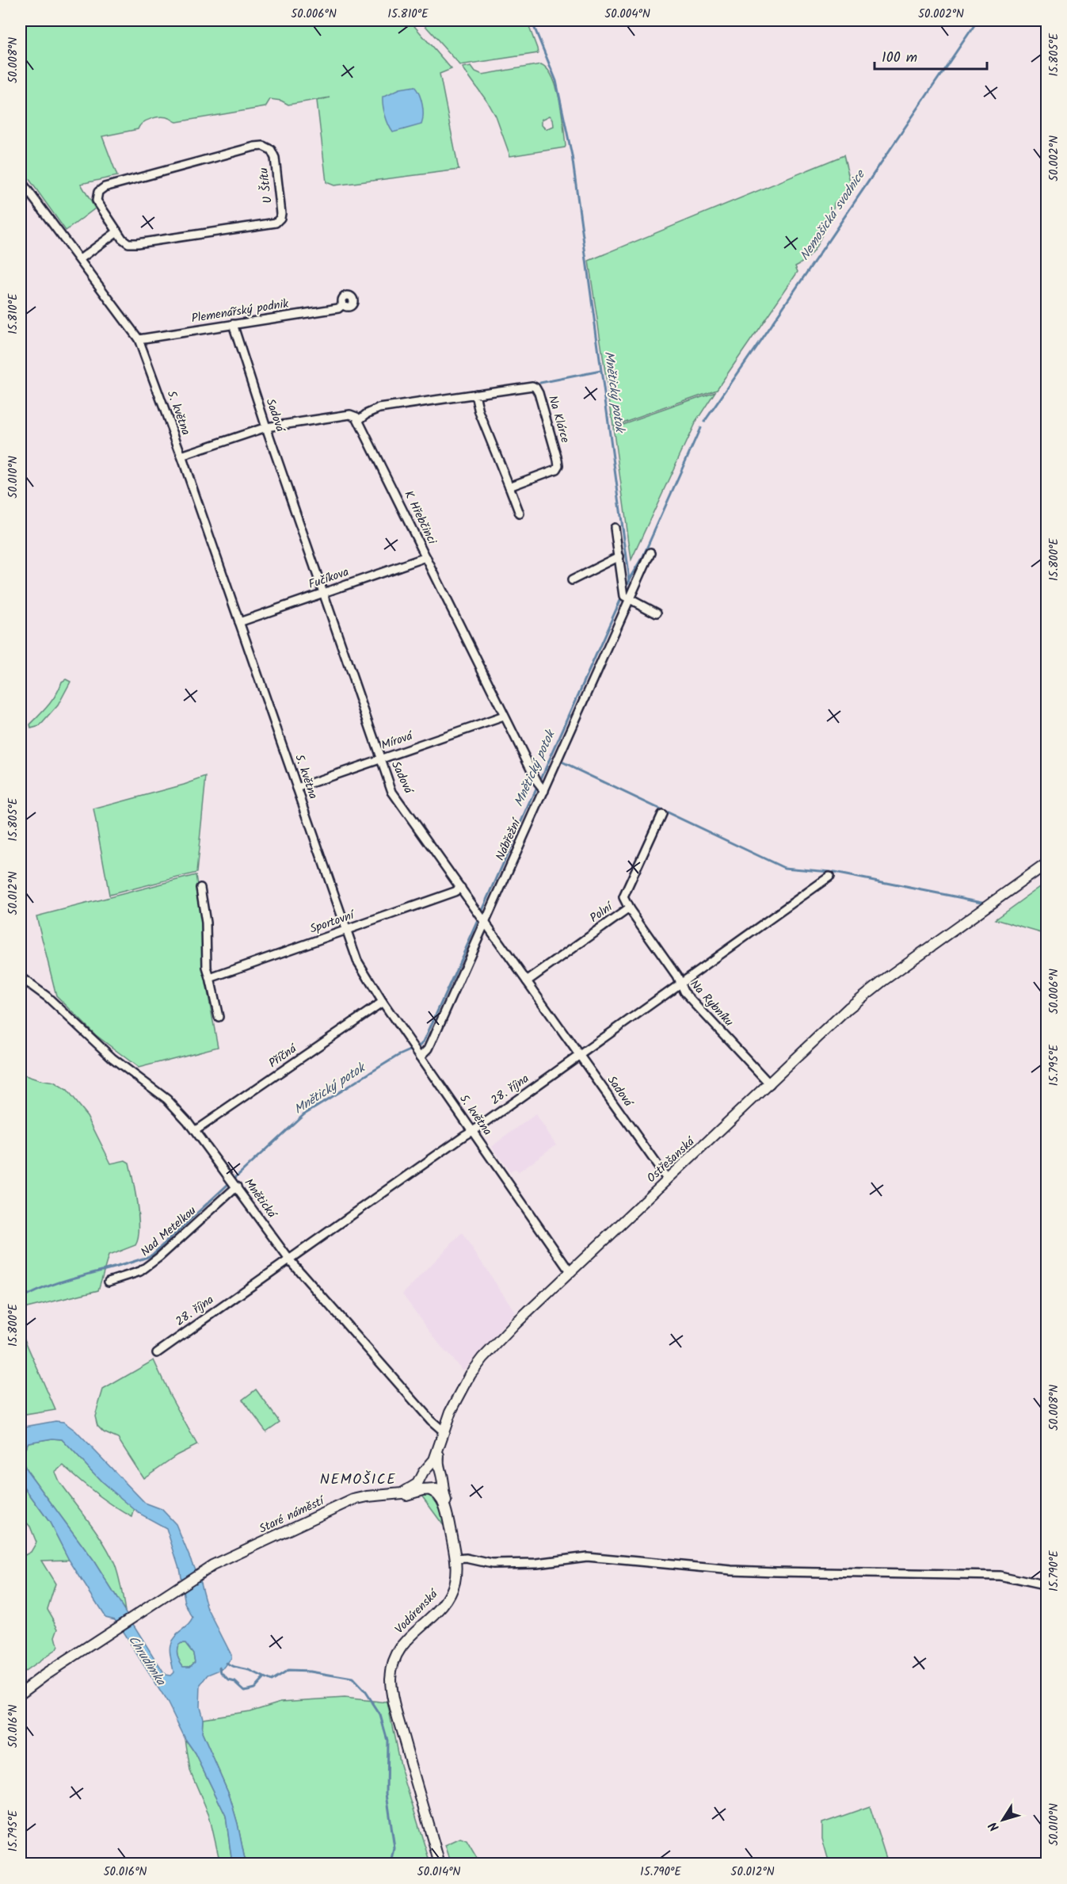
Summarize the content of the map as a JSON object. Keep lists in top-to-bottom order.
{
  "streets": {
    "street": [
      "U Štítu",
      "Plemenářský podnik",
      "5. května",
      "Sadová",
      "Na Klárce",
      "K Hřebčinci",
      "Fučíkova",
      "Mírová",
      "Nábřežní",
      "Polní",
      "Sportovní",
      "Na Rybníku",
      "Příčná",
      "28. října",
      "Ostřešanská",
      "Mnětická",
      "Nad Metelkou",
      "Staré náměstí",
      "Vodárenská"
    ]
  },
  "crossings": [
    ["Plemenářský podnik", "5. května"],
    ["Plemenářský podnik", "Sadová"],
    ["5. května", "Fučíkova"],
    ["5. května", "Mírová"],
    ["5. května", "Nábřežní"],
    ["5. května", "Sportovní"],
    ["5. května", "Příčná"],
    ["5. května", "28. října"],
    ["5. května", "Ostřešanská"],
    ["Sadová", "Fučíkova"],
    ["Sadová", "Mírová"],
    ["Sadová", "Nábřežní"],
    ["Sadová", "Polní"],
    ["Sadová", "Sportovní"],
    ["Sadová", "28. října"],
    ["Sadová", "Ostřešanská"],
    ["Na Klárce", "K Hřebčinci"],
    ["K Hřebčinci", "Fučíkova"],
    ["K Hřebčinci", "Mírová"],
    ["K Hřebčinci", "Nábřežní"],
    ["Polní", "Na Rybníku"],
    ["Na Rybníku", "28. října"],
    ["Na Rybníku", "Ostřešanská"],
    ["Příčná", "Mnětická"],
    ["28. října", "Mnětická"],
    ["Ostřešanská", "Mnětická"],
    ["Ostřešanská", "Staré náměstí"],
    ["Mnětická", "Nad Metelkou"],
    ["Mnětická", "Staré náměstí"],
    ["Staré náměstí", "Vodárenská"]
  ],
  "districts": ["NEMOŠICE"],
  "water": ["Nemošická svodnice", "Mnětický potok", "Chrudimka"],
  "scale_bar": "100 m",
  "north": "bottom left",
  "coordinates": [
    "50.006°N",
    "15.810°E",
    "50.004°N",
    "50.002°N",
    "15.805°E",
    "50.008°N",
    "50.010°N",
    "15.800°E",
    "50.012°N",
    "15.795°E",
    "15.790°E",
    "50.016°N",
    "50.014°N"
  ]
}
